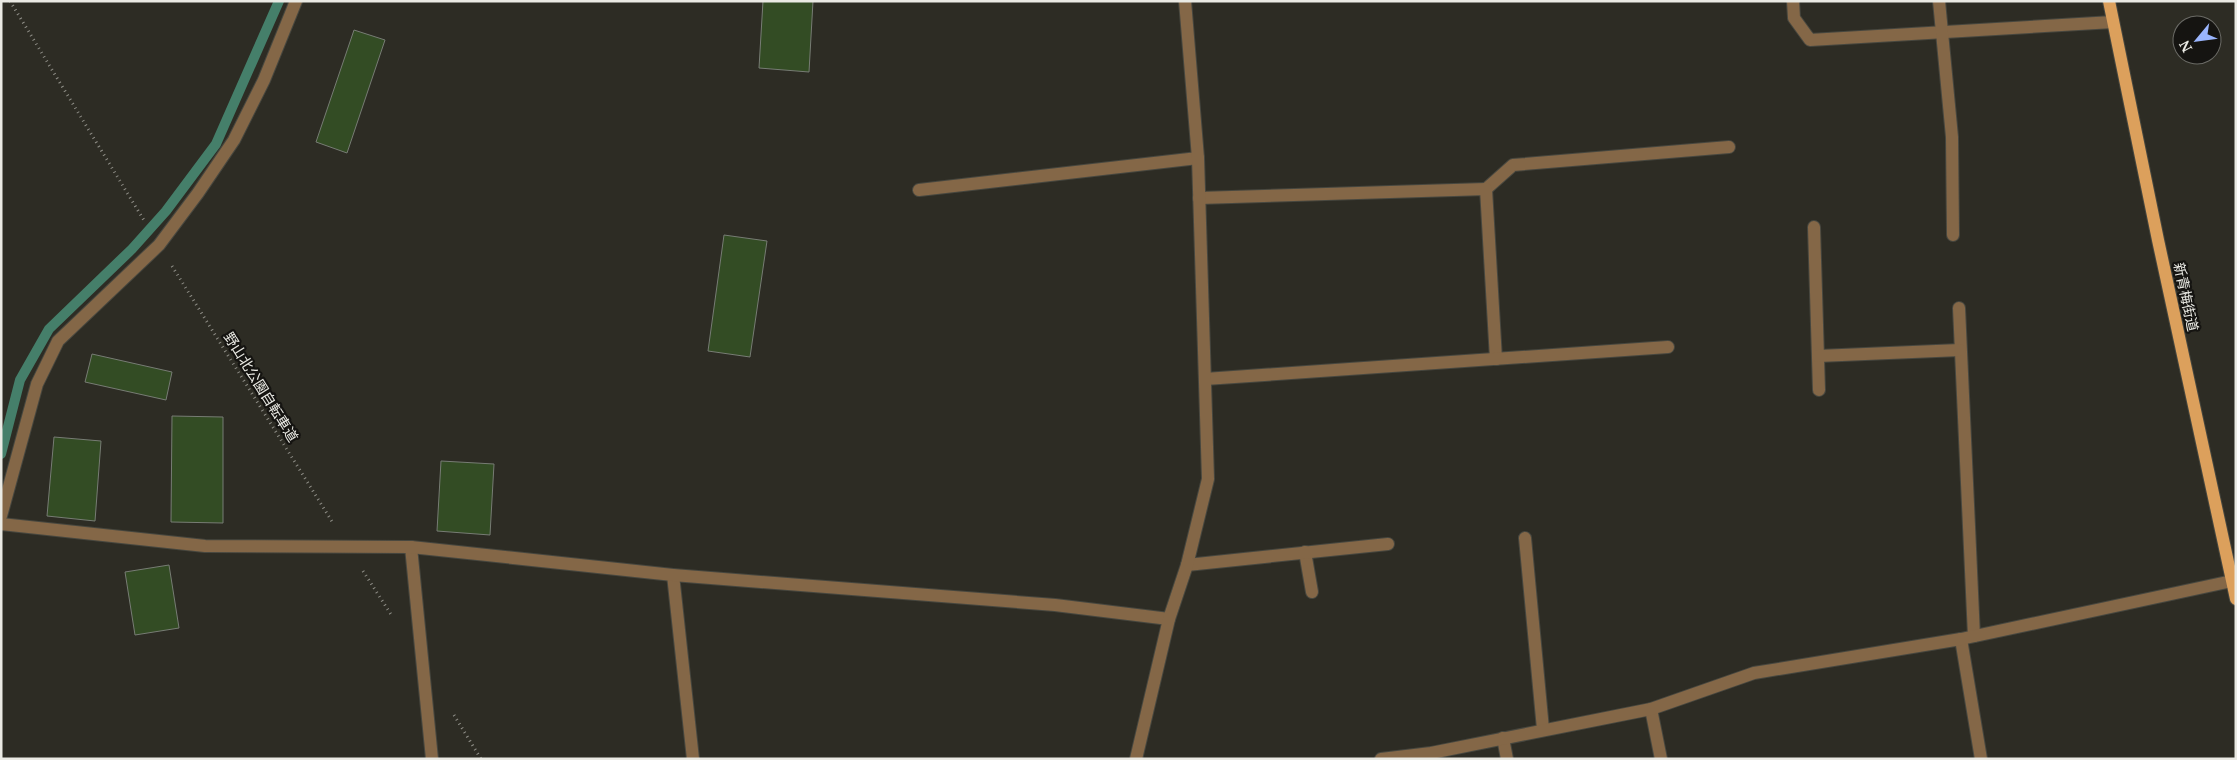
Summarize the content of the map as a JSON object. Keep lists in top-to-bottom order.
{
  "streets": {
    "main road": ["新青梅街道"],
    "path": ["野山北公園自転車道"]
  },
  "north": "bottom left"
}
